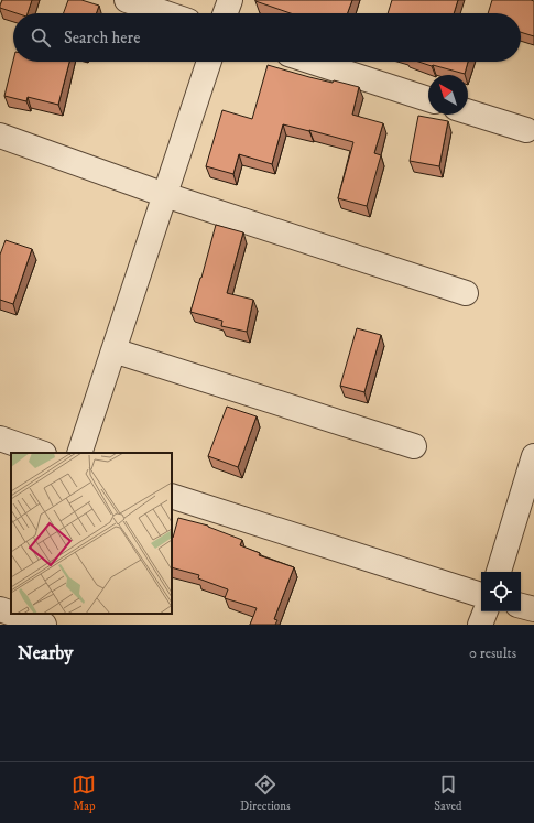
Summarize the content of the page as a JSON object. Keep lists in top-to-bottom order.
{
  "north": "top left",
  "page": {
    "search": "Search here",
    "heading": ["Nearby", "0 results"],
    "nav": ["Map", "Directions", "Saved"]
  }
}
